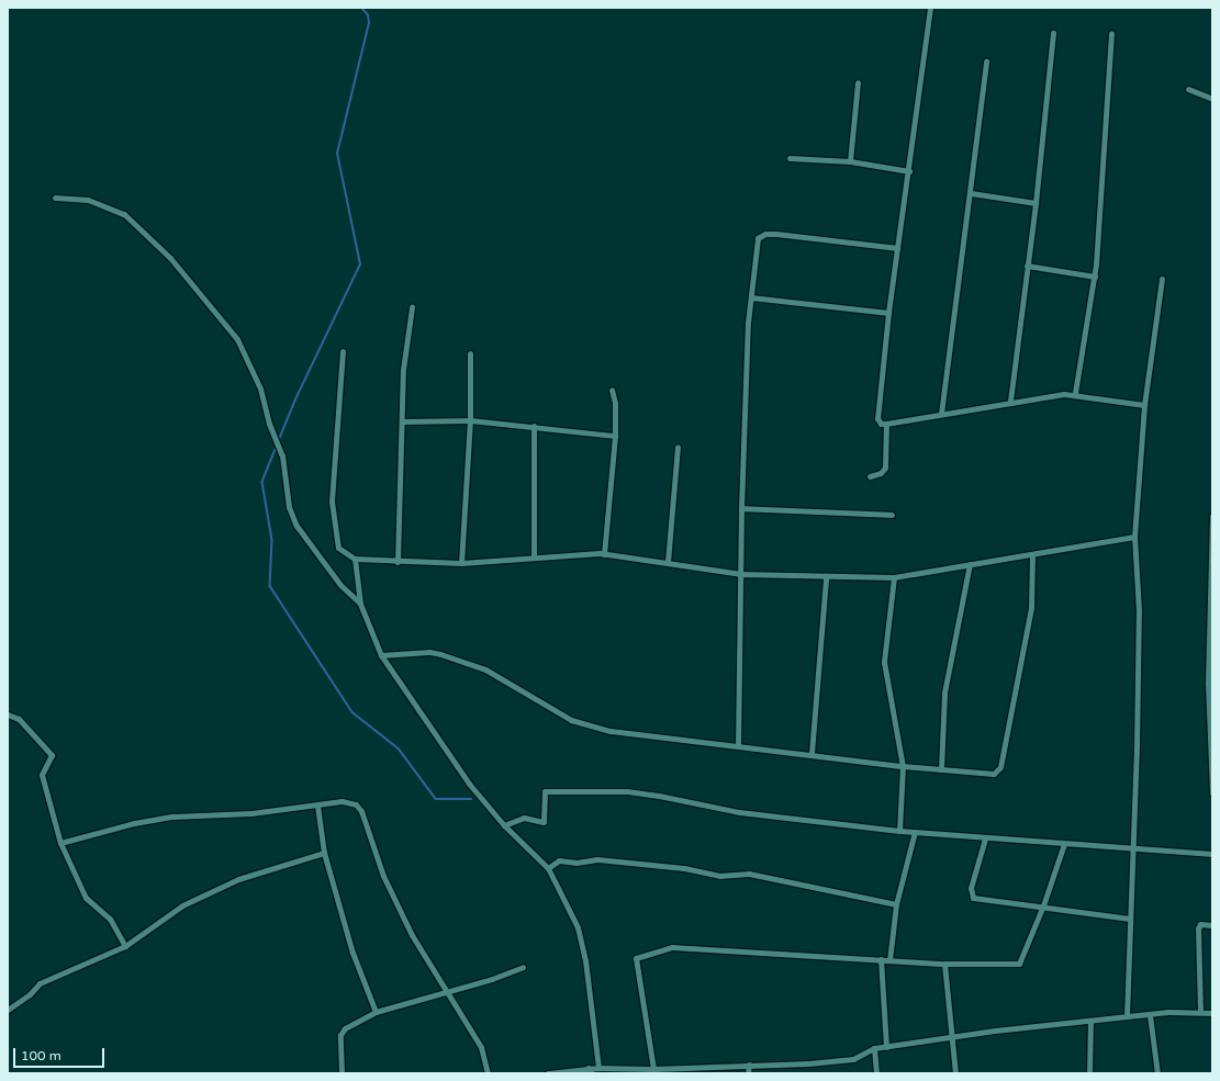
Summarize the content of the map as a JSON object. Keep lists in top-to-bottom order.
{
  "scale_bar": "100 m"
}
